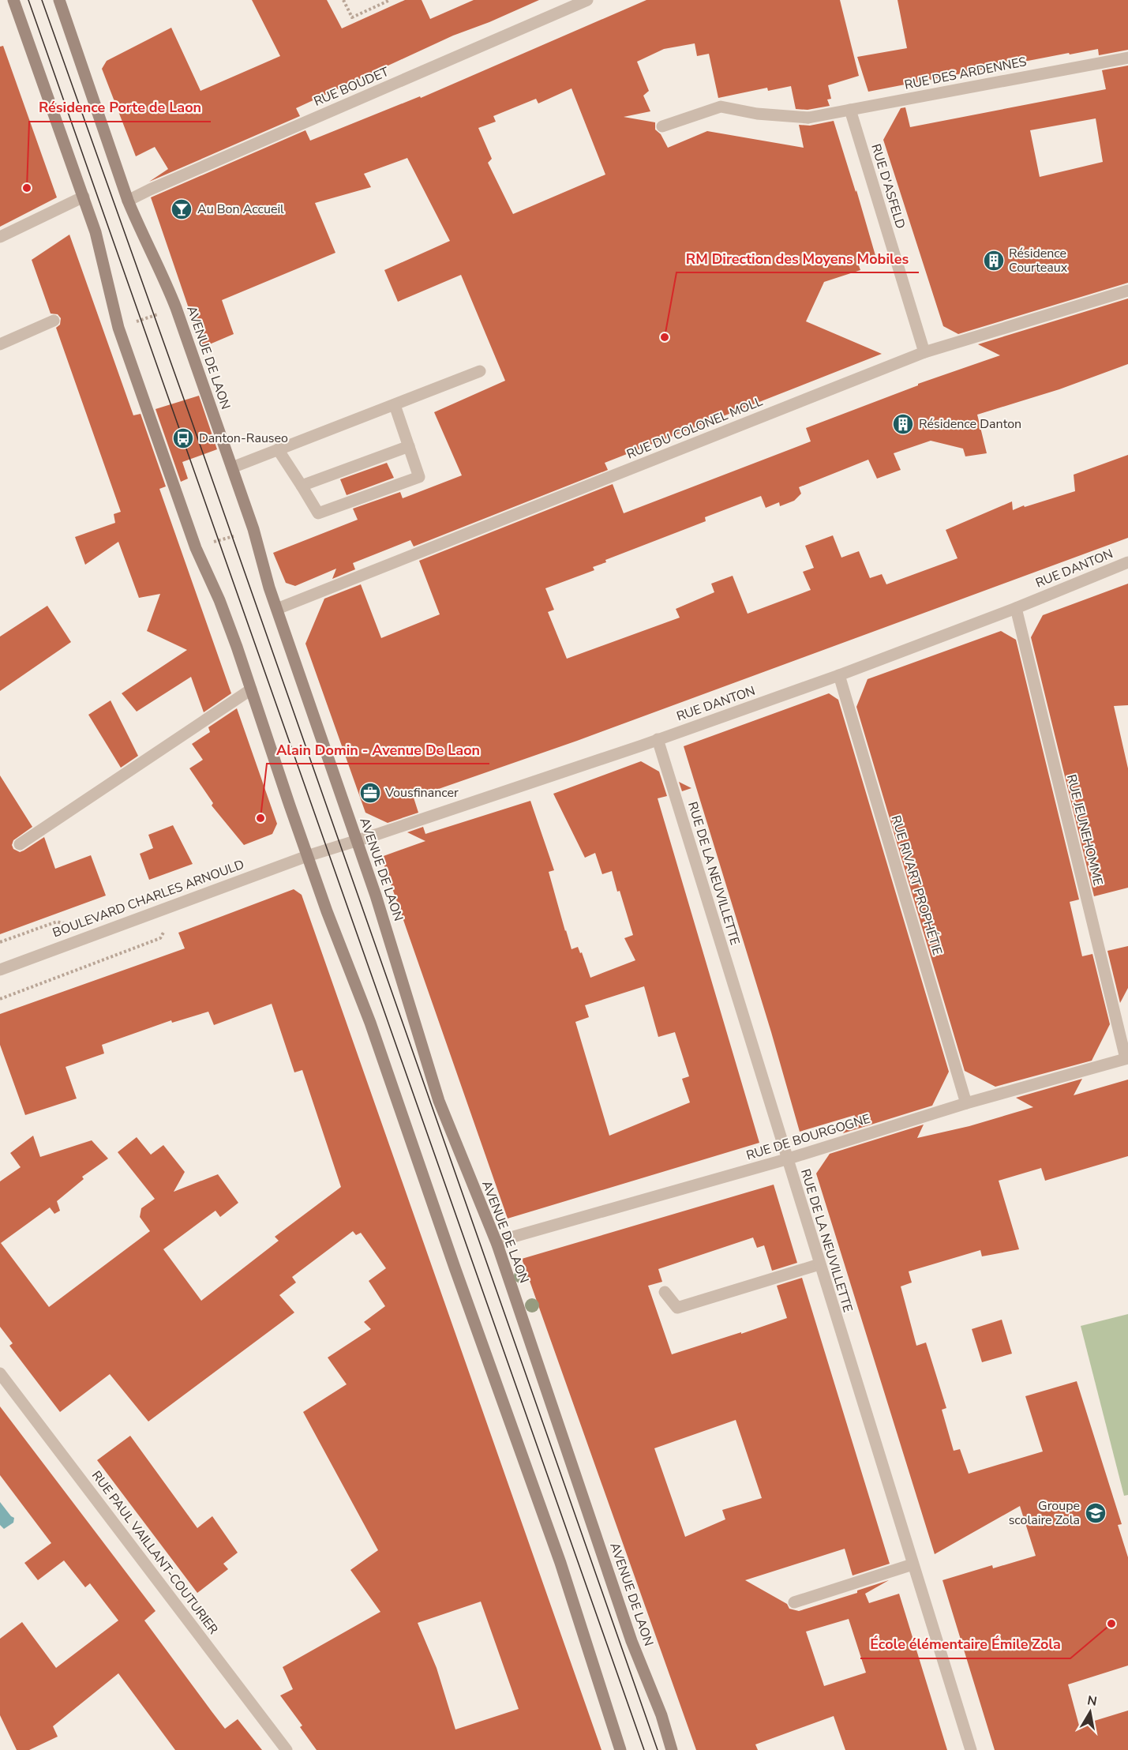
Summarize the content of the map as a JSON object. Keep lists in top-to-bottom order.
{
  "streets": {
    "main road": ["AVENUE DE LAON"],
    "street": [
      "RUE DES ARDENNES",
      "RUE BOUDET",
      "RUE D'ASFELD",
      "RUE DU COLONEL MOLL",
      "RUE DANTON",
      "RUE JEUNEHOMME",
      "RUE DE LA NEUVILLETTE",
      "RUE RIVART PROPHÉTIE",
      "BOULEVARD CHARLES ARNOULD",
      "RUE DE BOURGOGNE",
      "RUE PAUL VAILLANT-COUTURIER"
    ]
  },
  "crossings": [
    ["RUE DES ARDENNES", "RUE D'ASFELD"],
    ["RUE BOUDET", "AVENUE DE LAON"],
    ["RUE D'ASFELD", "RUE DU COLONEL MOLL"],
    ["AVENUE DE LAON", "RUE DU COLONEL MOLL"],
    ["AVENUE DE LAON", "RUE DANTON"],
    ["AVENUE DE LAON", "RUE DE BOURGOGNE"],
    ["RUE DANTON", "RUE JEUNEHOMME"],
    ["RUE DANTON", "RUE DE LA NEUVILLETTE"],
    ["RUE DANTON", "RUE RIVART PROPHÉTIE"],
    ["RUE DANTON", "BOULEVARD CHARLES ARNOULD"],
    ["RUE JEUNEHOMME", "RUE DE BOURGOGNE"],
    ["RUE DE LA NEUVILLETTE", "RUE DE BOURGOGNE"],
    ["RUE RIVART PROPHÉTIE", "RUE DE BOURGOGNE"]
  ],
  "places": {
    "other": [
      "Résidence Porte de Laon",
      "RM Direction des Moyens Mobiles",
      "Alain Domin - Avenue De Laon",
      "École élémentaire Émile Zola"
    ],
    "bar": ["Au Bon Accueil"],
    "building": ["Résidence Courteaux", "Résidence Danton"],
    "bus stop": ["Danton-Rauseo"],
    "office": ["Vousfinancer"],
    "school or university": ["Groupe scolaire Zola"]
  },
  "north": "top"
}
